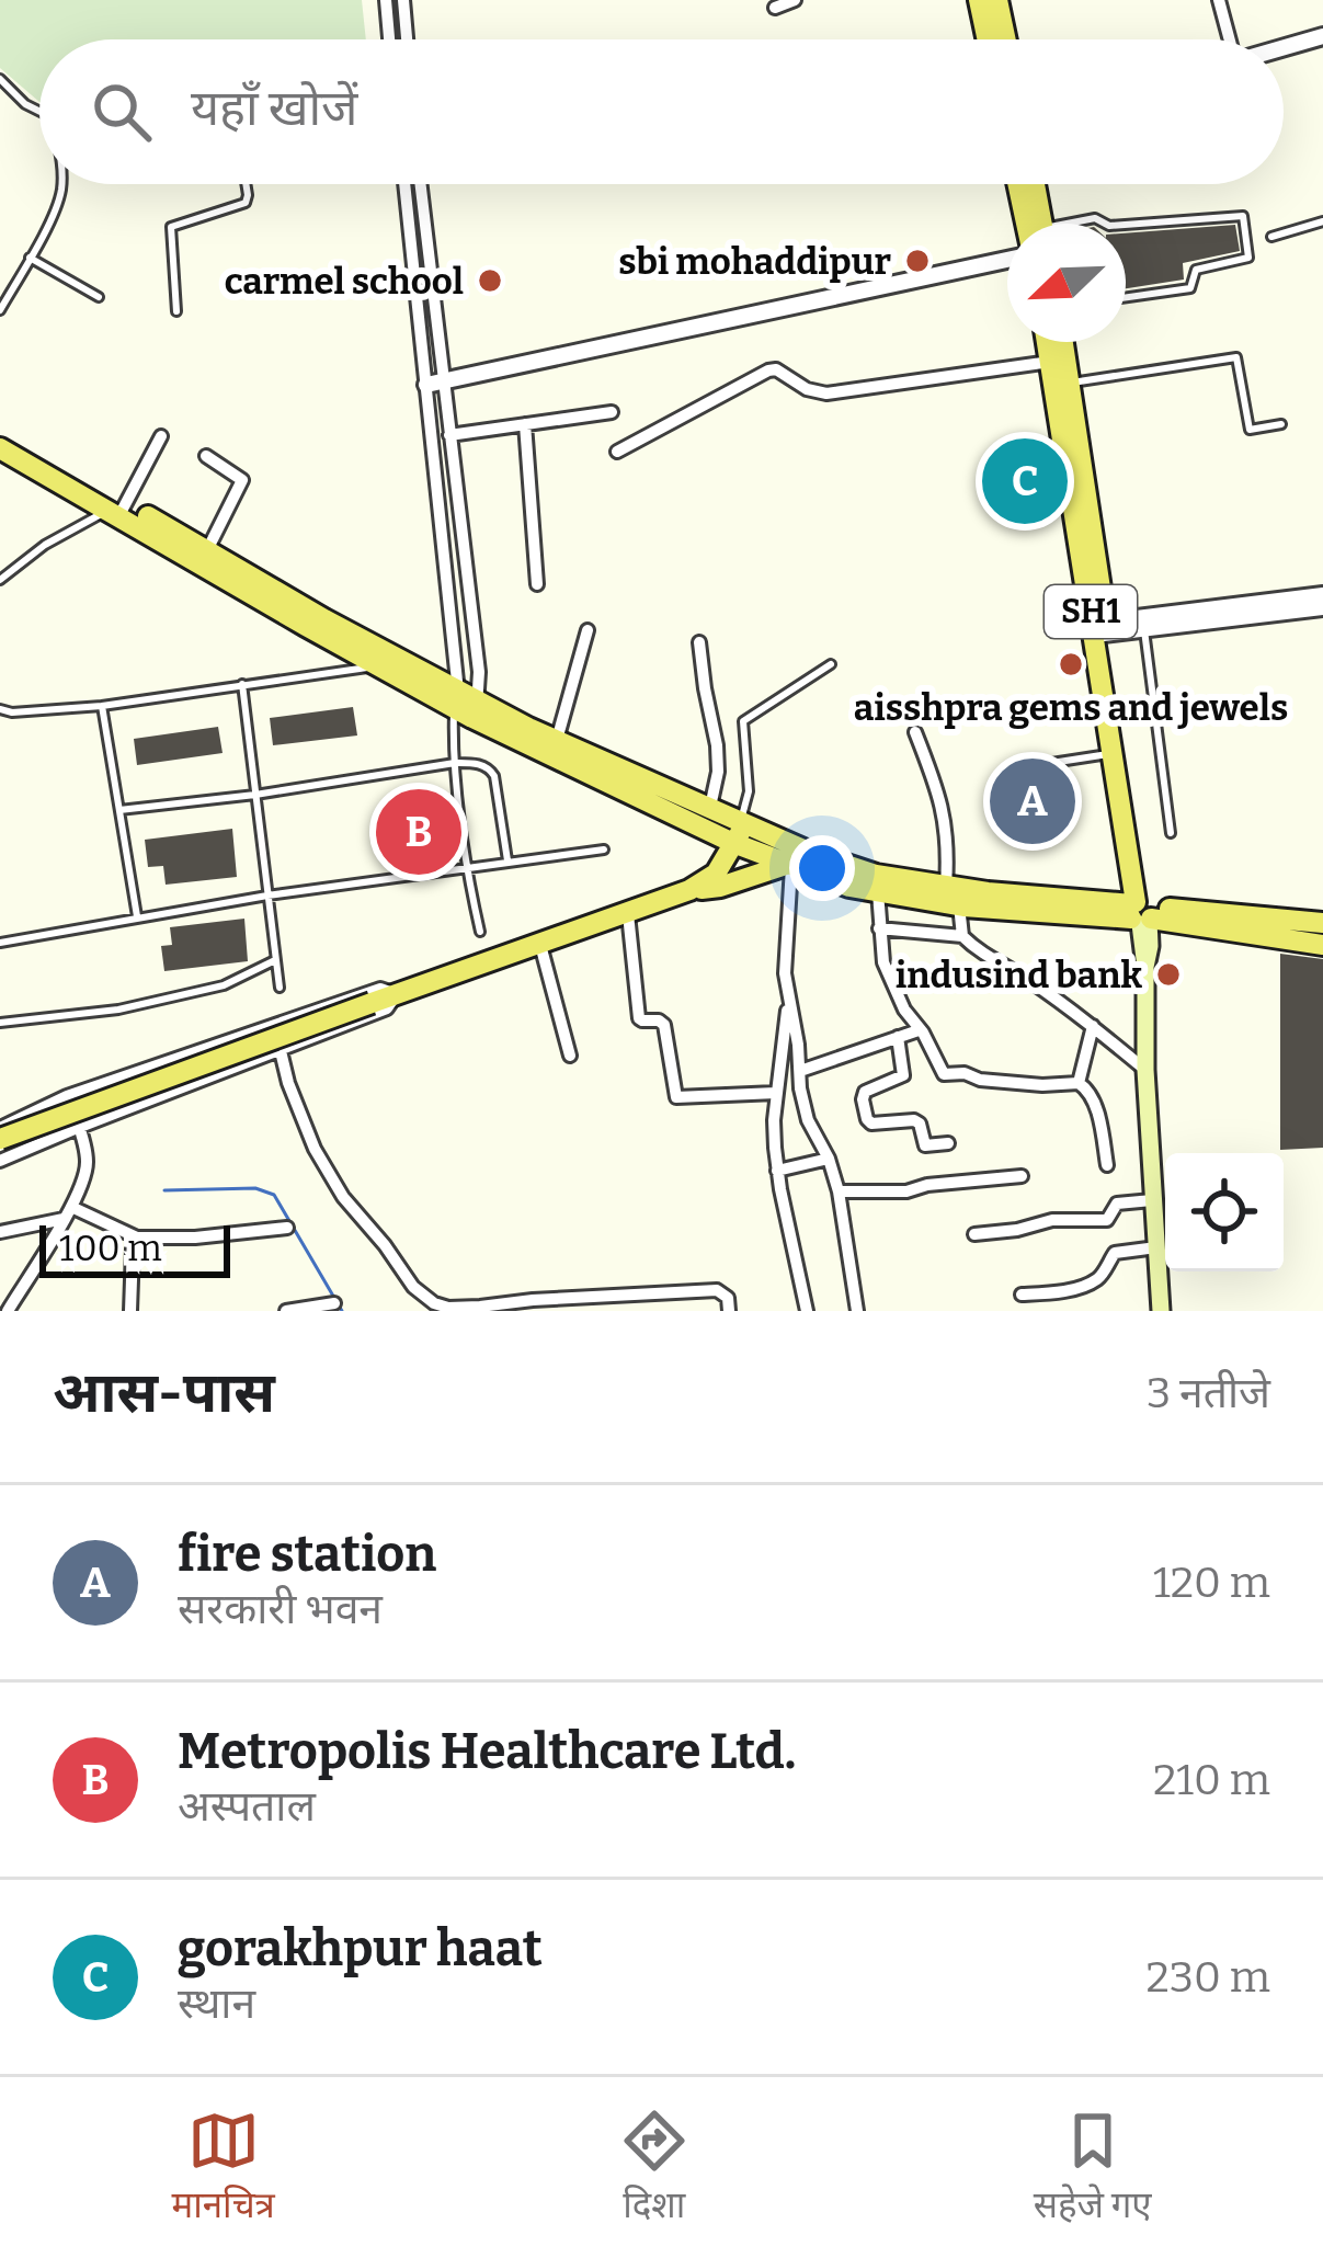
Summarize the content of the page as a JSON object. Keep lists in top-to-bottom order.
{
  "streets": {
    "main road": ["SH1"]
  },
  "places": [
    "sbi mohaddipur",
    "carmel school",
    "aisshpra gems and jewels",
    "indusind bank"
  ],
  "scale_bar": "100 m",
  "north": "bottom left",
  "page": {
    "search": "यहाँ खोजें",
    "pins": ["C", "A", "B"],
    "scale": "100 m",
    "heading": ["आस-पास", "3 नतीजे"],
    "list": [
      {
        "mark": "A",
        "name": "fire station",
        "note": "सरकारी भवन",
        "value": "120 m"
      },
      {
        "mark": "B",
        "name": "Metropolis Healthcare Ltd.",
        "note": "अस्पताल",
        "value": "210 m"
      },
      {
        "mark": "C",
        "name": "gorakhpur haat",
        "note": "स्थान",
        "value": "230 m"
      }
    ],
    "nav": ["मानचित्र", "दिशा", "सहेजे गए"]
  }
}
